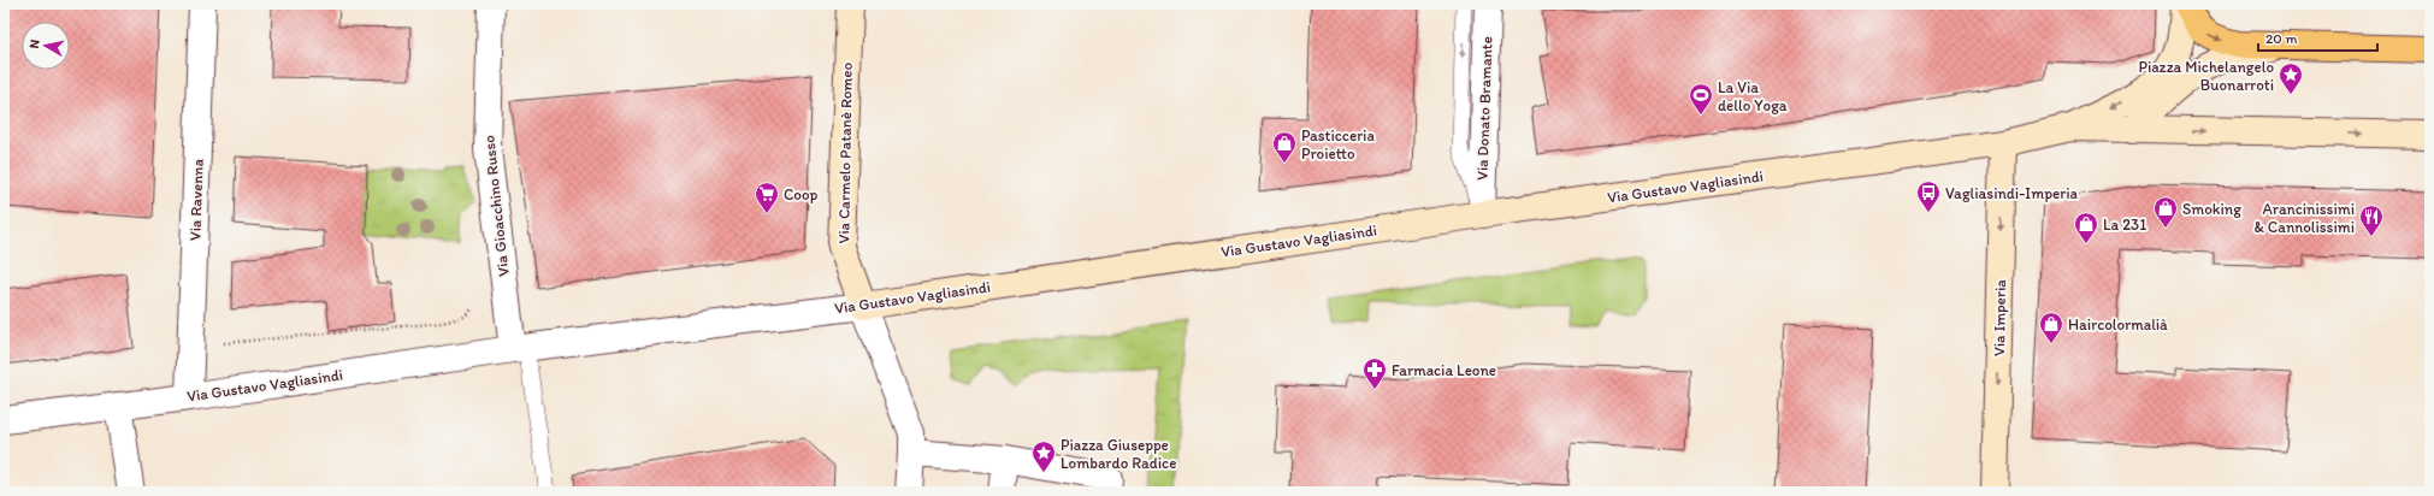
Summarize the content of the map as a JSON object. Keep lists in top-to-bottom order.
{
  "streets": {
    "main road": ["Via Carmelo Patanè Romeo", "Via Gustavo Vagliasindi", "Via Imperia"],
    "street": ["Via Donato Bramante", "Via Ravenna", "Via Gioacchino Russo"]
  },
  "crossings": [
    ["Via Donato Bramante", "Via Gustavo Vagliasindi"],
    ["Via Carmelo Patanè Romeo", "Via Gustavo Vagliasindi"],
    ["Via Gustavo Vagliasindi", "Via Ravenna"],
    ["Via Gustavo Vagliasindi", "Via Gioacchino Russo"],
    ["Via Gustavo Vagliasindi", "Via Imperia"]
  ],
  "one_way": ["Via Imperia"],
  "places": {
    "place": ["Piazza Michelangelo Buonarroti", "Piazza Giuseppe Lombardo Radice"],
    "sports": ["La Via dello Yoga"],
    "shop": [
      "Pasticceria Proietto",
      "Smoking",
      "La 231",
      "Haircolormalià"
    ],
    "bus stop": ["Vagliasindi-Imperia"],
    "supermarket": ["Coop"],
    "restaurant": ["Arancinissimi & Cannolissimi"],
    "pharmacy": ["Farmacia Leone"]
  },
  "scale_bar": "20 m",
  "north": "left"
}
